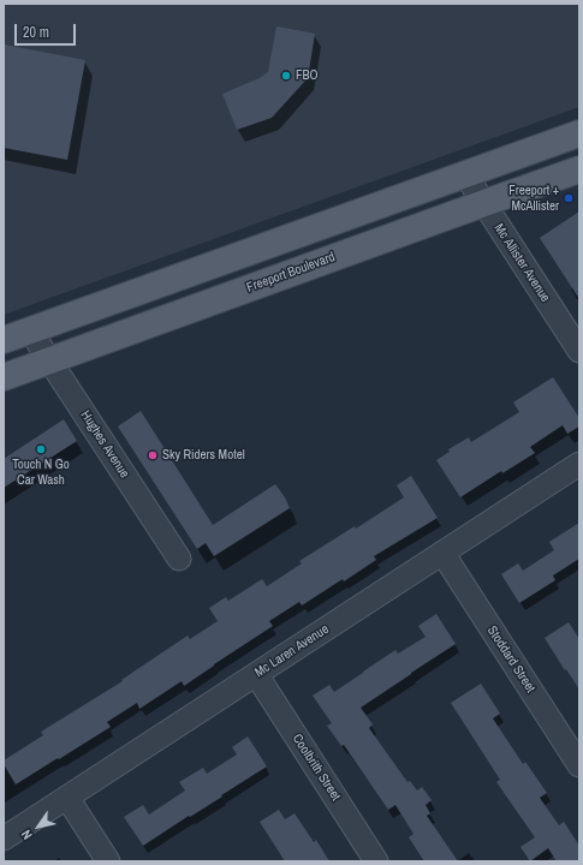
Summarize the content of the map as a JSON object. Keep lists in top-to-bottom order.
{
  "streets": {
    "main road": ["Freeport Boulevard"],
    "street": [
      "Mc Allister Avenue",
      "Hughes Avenue",
      "Mc Laren Avenue",
      "Stoddard Street",
      "Coolbrith Street"
    ]
  },
  "crossings": [
    ["Mc Allister Avenue", "Freeport Boulevard"],
    ["Freeport Boulevard", "Hughes Avenue"],
    ["Mc Laren Avenue", "Stoddard Street"],
    ["Mc Laren Avenue", "Coolbrith Street"]
  ],
  "places": [
    "FBO",
    "Freeport + McAllister",
    "Touch N Go Car Wash",
    "Sky Riders Motel"
  ],
  "scale_bar": "20 m",
  "north": "bottom left"
}
